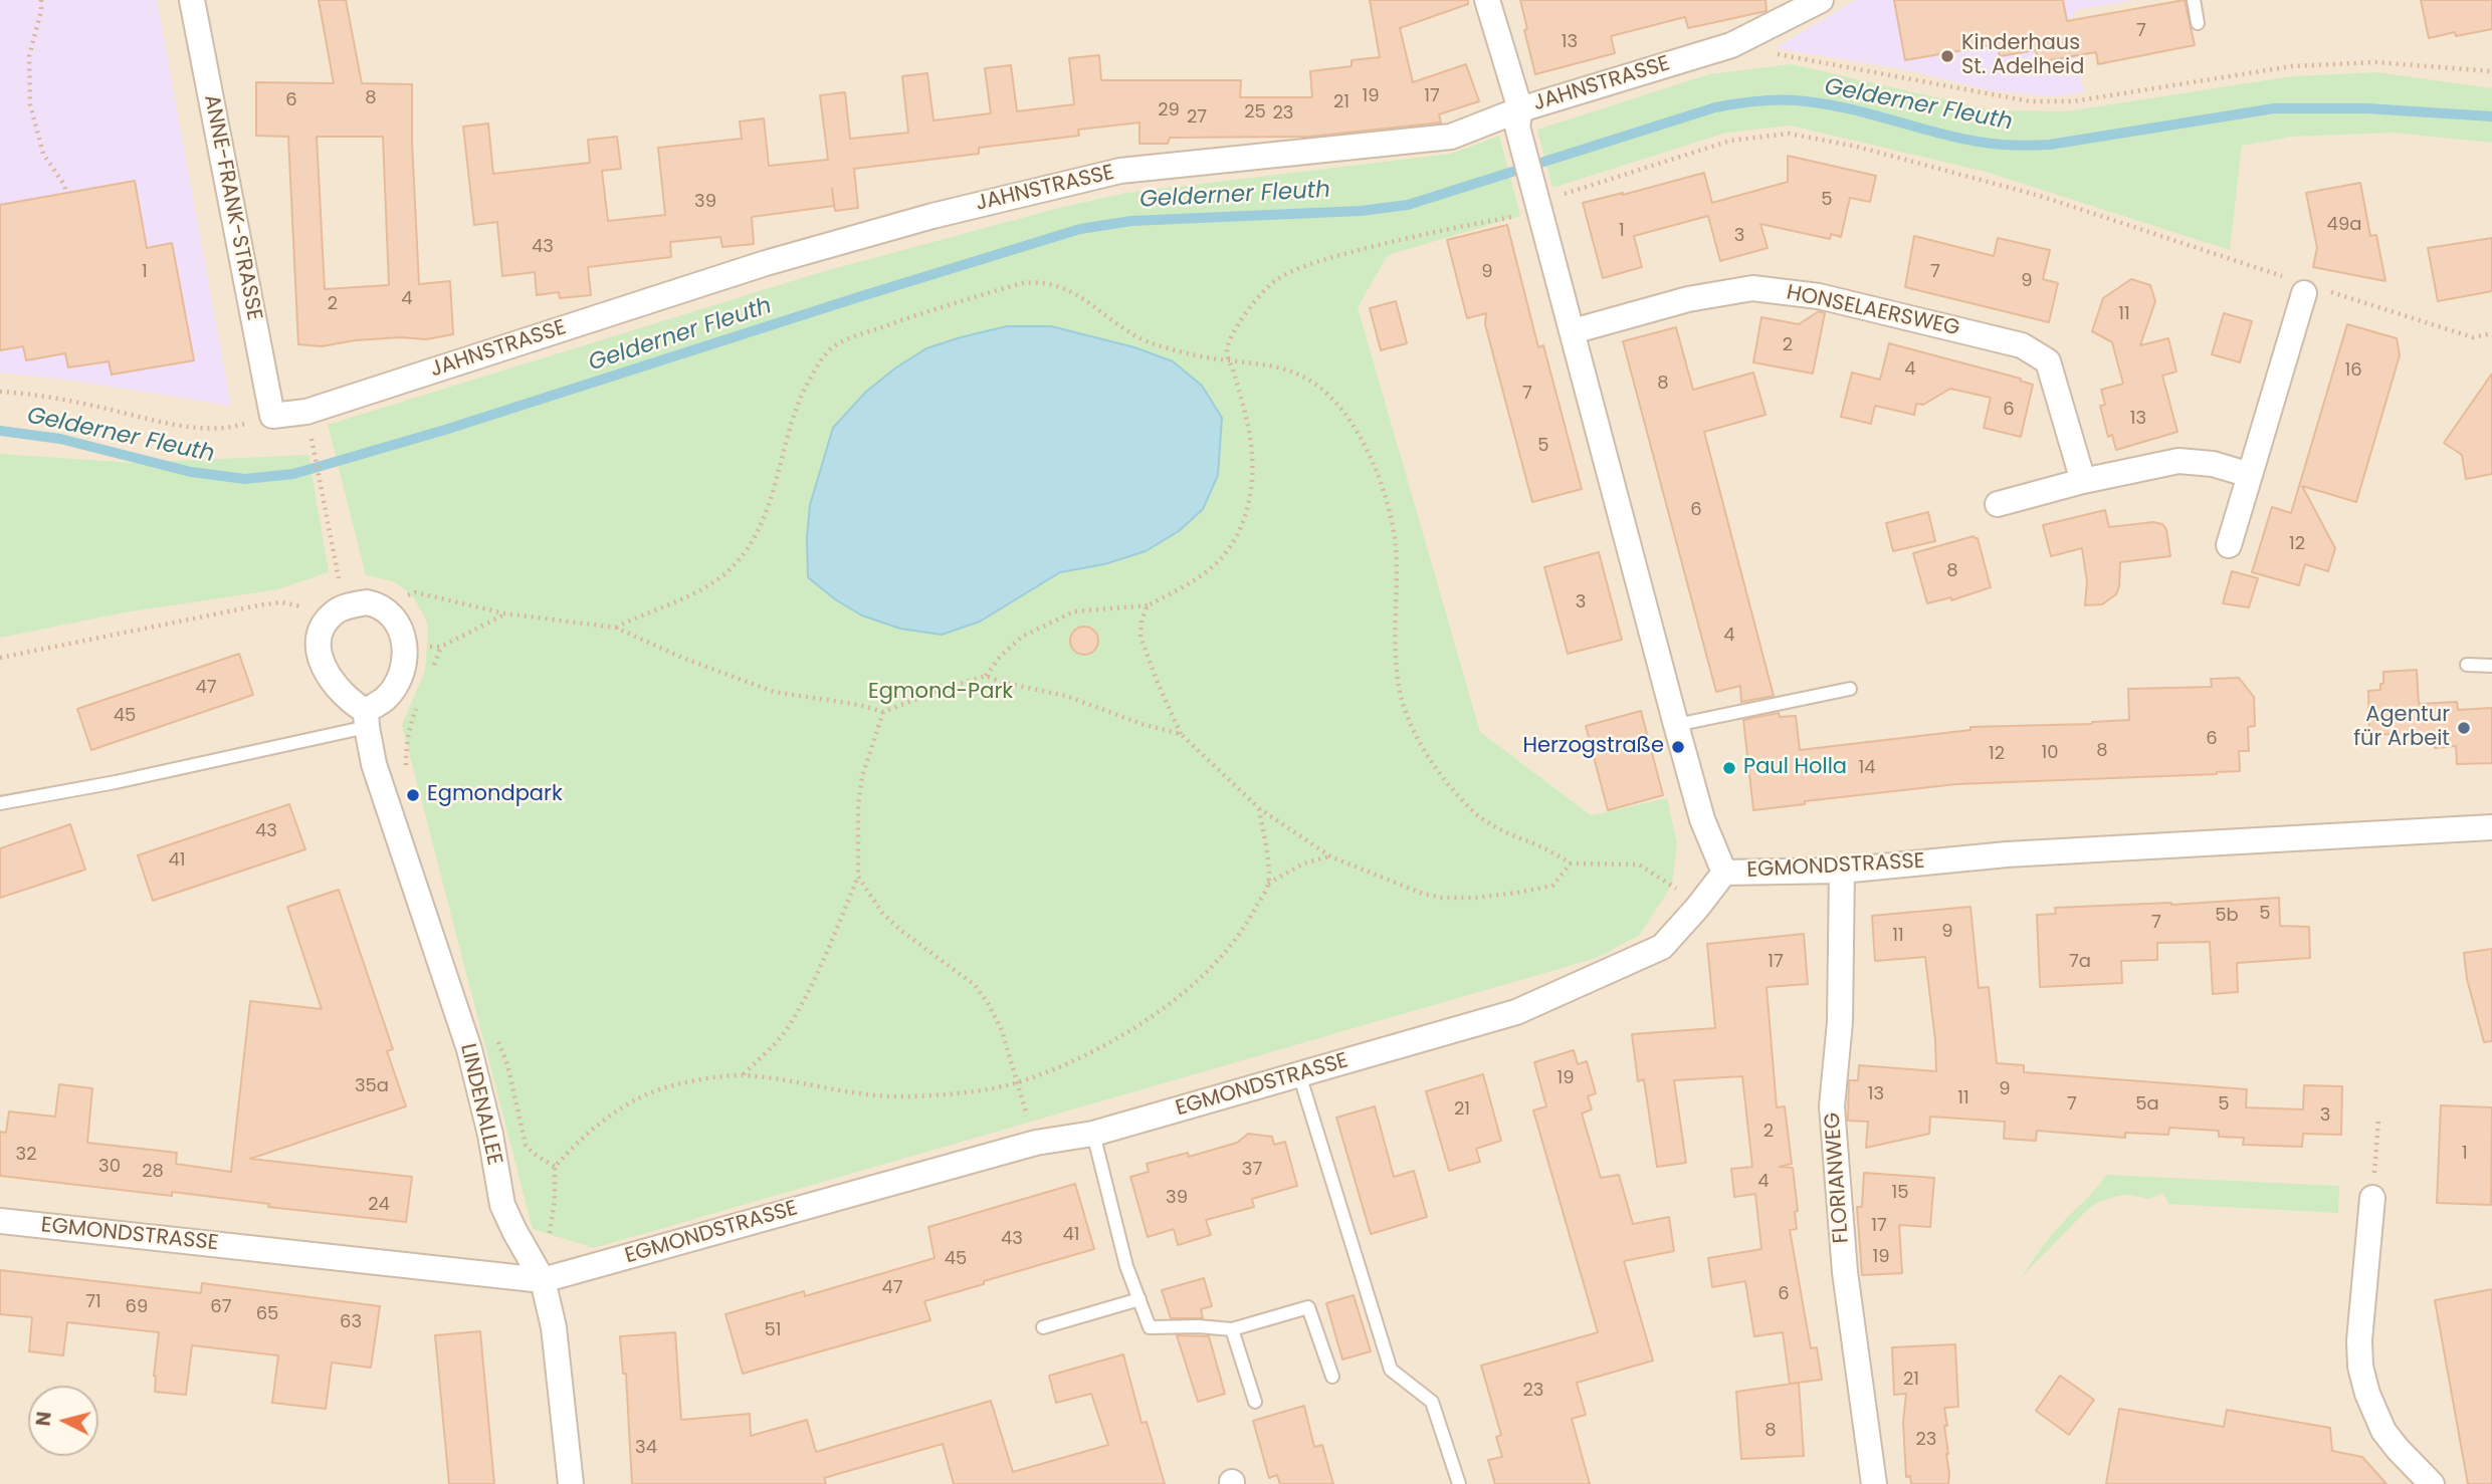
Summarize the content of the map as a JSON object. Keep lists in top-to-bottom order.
{
  "streets": {
    "street": [
      "JAHNSTRASSE",
      "ANNE-FRANK-STRASSE",
      "HONSELAERSWEG",
      "EGMONDSTRASSE",
      "LINDENALLEE",
      "FLORIANWEG"
    ]
  },
  "crossings": [
    ["JAHNSTRASSE", "ANNE-FRANK-STRASSE"],
    ["EGMONDSTRASSE", "LINDENALLEE"],
    ["EGMONDSTRASSE", "FLORIANWEG"]
  ],
  "water": ["Gelderner Fleuth"],
  "parks": ["Egmond-Park"],
  "places": [
    "Kinderhaus St. Adelheid",
    "Agentur für Arbeit",
    "Herzogstraße",
    "Paul Holla",
    "Egmondpark"
  ],
  "house_numbers": [
    "7",
    "13",
    "19",
    "17",
    "8",
    "6",
    "21",
    "29",
    "25",
    "23",
    "27",
    "5",
    "39",
    "49a",
    "1",
    "3",
    "43",
    "1",
    "9",
    "7",
    "9",
    "4",
    "2",
    "11",
    "2",
    "4",
    "16",
    "8",
    "7",
    "6",
    "13",
    "5",
    "6",
    "12",
    "8",
    "3",
    "4",
    "47",
    "45",
    "6",
    "8",
    "10",
    "12",
    "14",
    "43",
    "41",
    "5",
    "5b",
    "7",
    "9",
    "11",
    "17",
    "7a",
    "19",
    "35a",
    "9",
    "13",
    "11",
    "7",
    "5a",
    "5",
    "21",
    "3",
    "2",
    "1",
    "32",
    "30",
    "37",
    "28",
    "4",
    "15",
    "39",
    "24",
    "17",
    "41",
    "43",
    "19",
    "45",
    "47",
    "6",
    "71",
    "69",
    "67",
    "65",
    "63",
    "51",
    "21",
    "23",
    "8",
    "23",
    "34"
  ],
  "north": "left"
}
